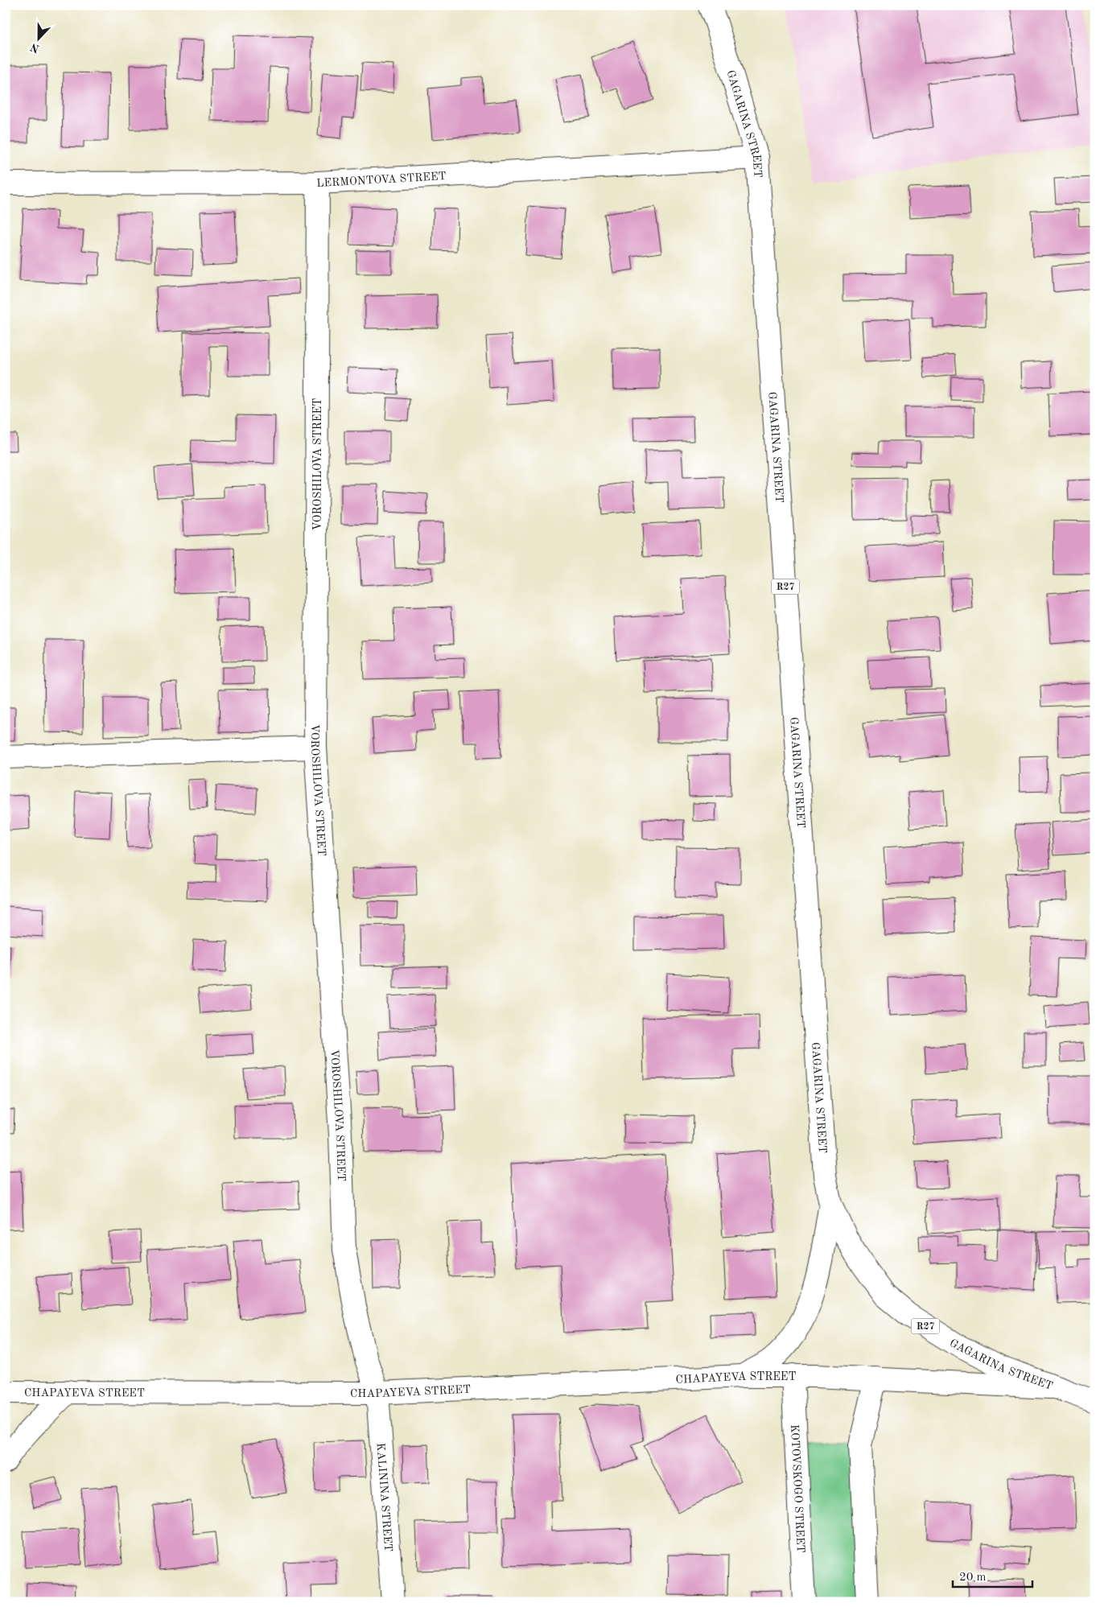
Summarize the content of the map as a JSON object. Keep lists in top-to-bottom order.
{
  "streets": {
    "street": [
      "GAGARINA STREET",
      "LERMONTOVA STREET",
      "VOROSHILOVA STREET",
      "R27",
      "CHAPAYEVA STREET",
      "KOTOVSKOGO STREET",
      "KALININA STREET"
    ]
  },
  "crossings": [
    ["GAGARINA STREET", "LERMONTOVA STREET"],
    ["GAGARINA STREET", "CHAPAYEVA STREET"],
    ["LERMONTOVA STREET", "VOROSHILOVA STREET"],
    ["VOROSHILOVA STREET", "CHAPAYEVA STREET"],
    ["VOROSHILOVA STREET", "KALININA STREET"],
    ["CHAPAYEVA STREET", "KOTOVSKOGO STREET"],
    ["CHAPAYEVA STREET", "KALININA STREET"]
  ],
  "scale_bar": "20 m",
  "north": "bottom"
}
